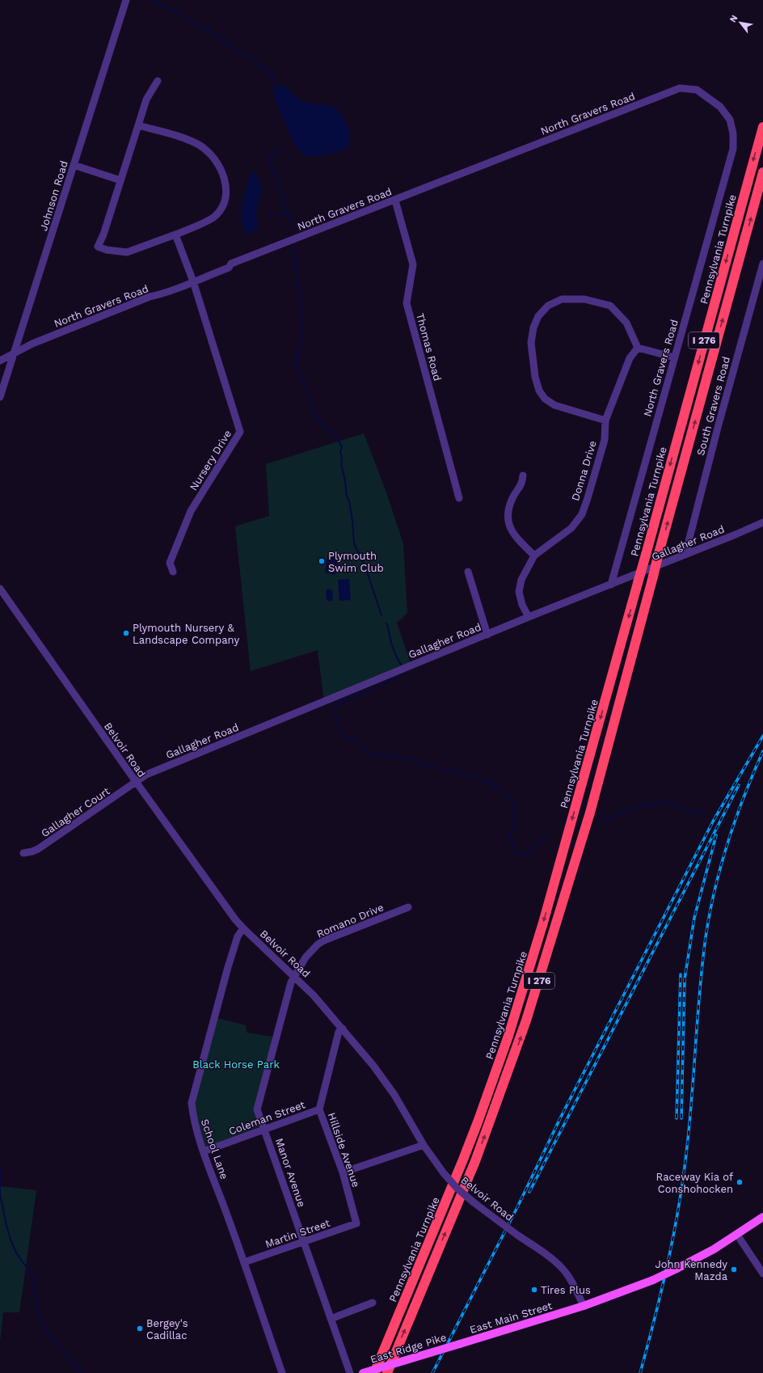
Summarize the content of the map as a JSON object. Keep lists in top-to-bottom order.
{
  "streets": {
    "highway": ["Pennsylvania Turnpike", "I 276"],
    "main road": ["East Main Street", "East Ridge Pike"],
    "street": [
      "North Gravers Road",
      "Johnson Road",
      "Thomas Road",
      "South Gravers Road",
      "Nursery Drive",
      "Donna Drive",
      "Gallagher Road",
      "Belvoir Road",
      "Gallagher Court",
      "Romano Drive",
      "Coleman Street",
      "School Lane",
      "Hillside Avenue",
      "Manor Avenue",
      "Martin Street"
    ]
  },
  "crossings": [
    ["North Gravers Road", "Johnson Road"],
    ["North Gravers Road", "Thomas Road"],
    ["North Gravers Road", "Nursery Drive"],
    ["North Gravers Road", "Gallagher Road"],
    ["South Gravers Road", "Gallagher Road"],
    ["Donna Drive", "Gallagher Road"],
    ["Gallagher Road", "Belvoir Road"],
    ["Gallagher Road", "Gallagher Court"],
    ["Belvoir Road", "Gallagher Court"],
    ["Belvoir Road", "Romano Drive"],
    ["Belvoir Road", "School Lane"],
    ["Belvoir Road", "Hillside Avenue"],
    ["Belvoir Road", "Manor Avenue"],
    ["Belvoir Road", "East Main Street"],
    ["Romano Drive", "Manor Avenue"],
    ["Coleman Street", "School Lane"],
    ["Coleman Street", "Hillside Avenue"],
    ["Coleman Street", "Manor Avenue"],
    ["School Lane", "Martin Street"],
    ["Hillside Avenue", "Martin Street"],
    ["Manor Avenue", "Martin Street"],
    ["East Main Street", "East Ridge Pike"]
  ],
  "parks": ["Black Horse Park"],
  "places": [
    "Plymouth Swim Club",
    "Plymouth Nursery & Landscape Company",
    "Raceway Kia of Conshohocken",
    "John Kennedy Mazda",
    "Tires Plus",
    "Bergey's Cadillac"
  ],
  "north": "top left"
}
